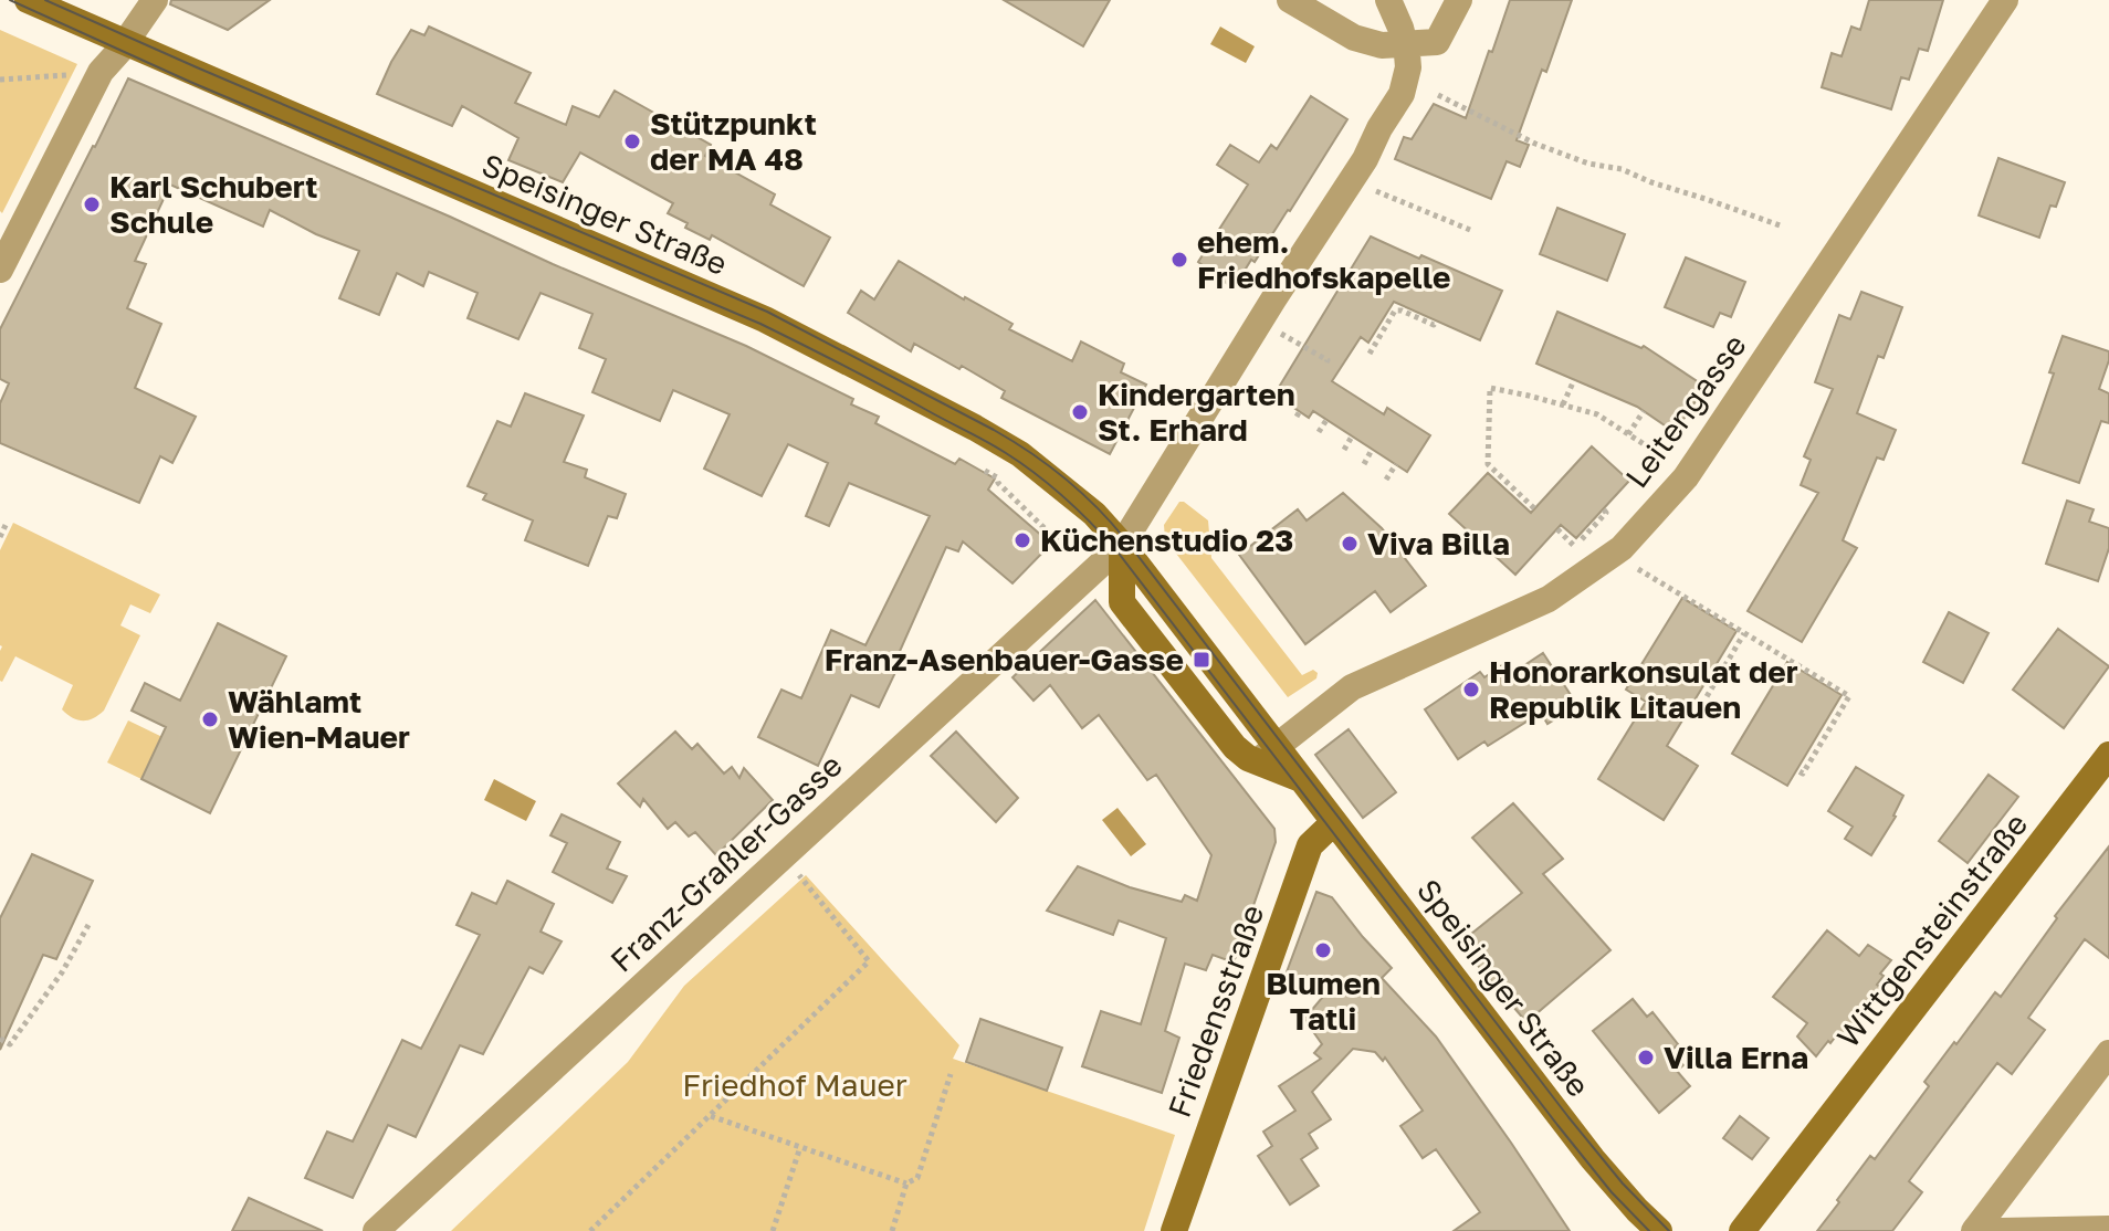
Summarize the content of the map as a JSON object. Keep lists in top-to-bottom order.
{
  "streets": {
    "main road": ["Speisinger Straße", "Wittgensteinstraße", "Friedensstraße"],
    "street": ["Leitengasse", "Franz-Graßler-Gasse"]
  },
  "crossings": [
    ["Speisinger Straße", "Leitengasse"],
    ["Speisinger Straße", "Franz-Graßler-Gasse"],
    ["Speisinger Straße", "Friedensstraße"]
  ],
  "parks": ["Friedhof Mauer"],
  "places": {
    "other": [
      "Stützpunkt der MA 48",
      "Karl Schubert Schule",
      "ehem. Friedhofskapelle",
      "Kindergarten St. Erhard",
      "Küchenstudio 23",
      "Viva Billa",
      "Honorarkonsulat der Republik Litauen",
      "Wählamt Wien-Mauer",
      "Blumen Tatli",
      "Villa Erna"
    ],
    "transit": ["Franz-Asenbauer-Gasse"]
  }
}
